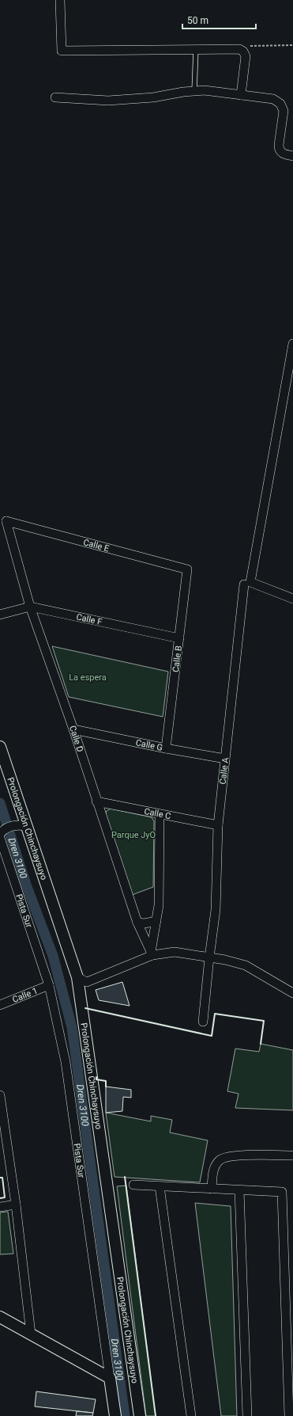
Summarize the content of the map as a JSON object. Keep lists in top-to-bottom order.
{
  "streets": {
    "street": [
      "Calle E",
      "Calle F",
      "Calle B",
      "Calle D",
      "Calle G",
      "Calle A",
      "Calle C",
      "Prolongación Chinchaysuyo",
      "Pista Sur",
      "Calle 1"
    ]
  },
  "crossings": [
    ["Calle E", "Calle B"],
    ["Calle E", "Calle D"],
    ["Calle F", "Calle B"],
    ["Calle F", "Calle D"],
    ["Calle B", "Calle G"],
    ["Calle D", "Calle G"],
    ["Calle D", "Calle C"],
    ["Calle G", "Calle A"],
    ["Calle A", "Calle C"],
    ["Pista Sur", "Calle 1"]
  ],
  "water": ["Dren 3100"],
  "parks": ["La espera", "Parque JyO"],
  "scale_bar": "50 m"
}
